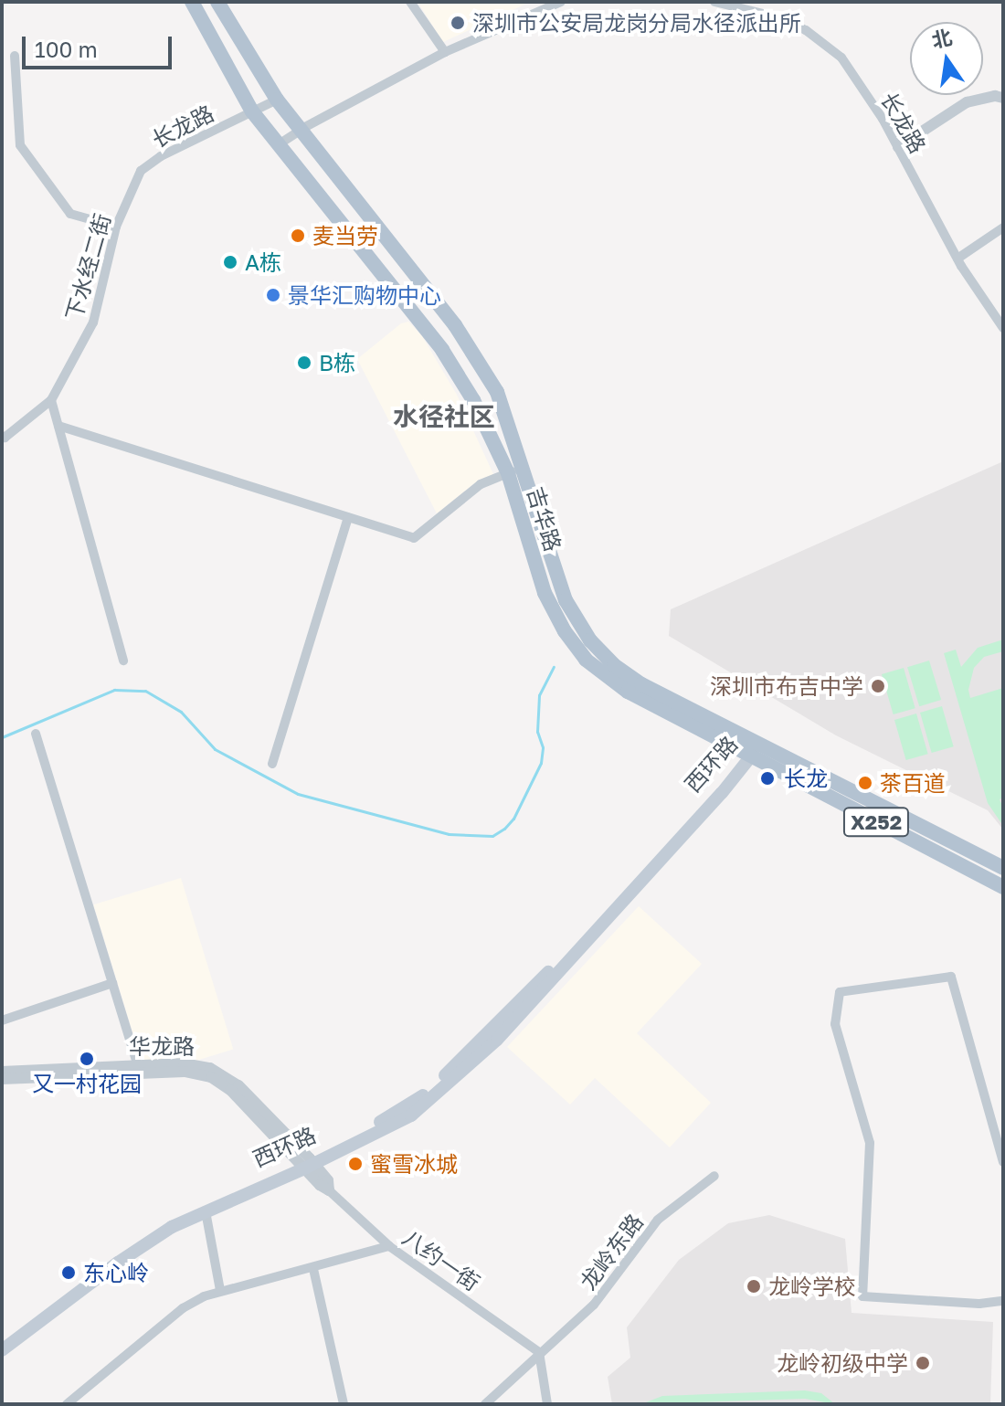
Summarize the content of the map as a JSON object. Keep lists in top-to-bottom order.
{
  "streets": {
    "main road": ["吉华路", "西环路", "X252"],
    "street": [
      "长龙路",
      "下水经二街",
      "华龙路",
      "龙岭东路",
      "八约一街"
    ]
  },
  "crossings": [
    ["长龙路", "下水经二街"],
    ["长龙路", "吉华路"],
    ["吉华路", "西环路"],
    ["西环路", "华龙路"],
    ["华龙路", "八约一街"],
    ["龙岭东路", "八约一街"]
  ],
  "districts": ["水径社区"],
  "places": [
    "深圳市公安局龙岗分局水径派出所",
    "麦当劳",
    "A栋",
    "景华汇购物中心",
    "B栋",
    "深圳市布吉中学",
    "长龙",
    "茶百道",
    "又一村花园",
    "蜜雪冰城",
    "东心岭",
    "龙岭学校",
    "龙岭初级中学"
  ],
  "scale_bar": "100 m",
  "north": "top"
}
